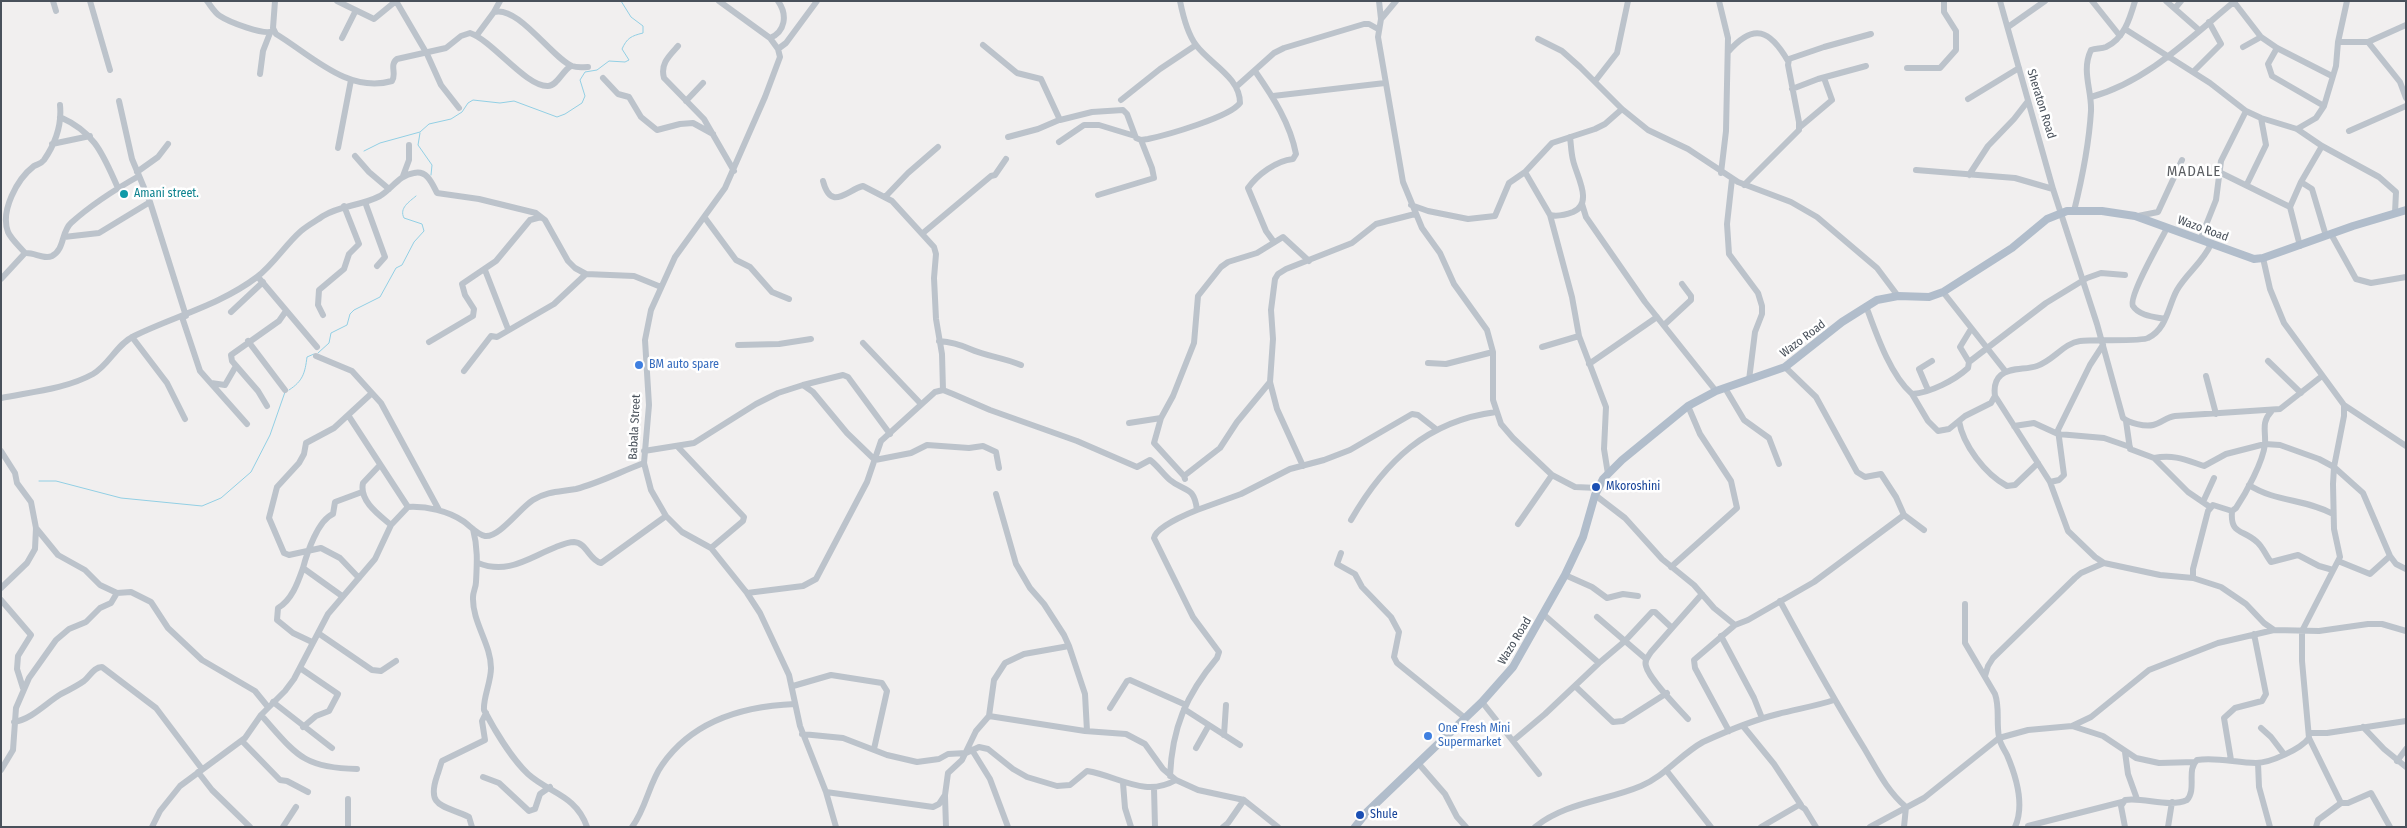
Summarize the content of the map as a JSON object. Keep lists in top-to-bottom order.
{
  "streets": {
    "main road": ["Wazo Road"],
    "street": ["Sheraton Road", "Babala Street"]
  },
  "crossings": [
    ["Sheraton Road", "Wazo Road"]
  ],
  "districts": ["MADALE"],
  "places": [
    "Amani street.",
    "BM auto spare",
    "Mkoroshini",
    "One Fresh Mini Supermarket",
    "Shule"
  ]
}
